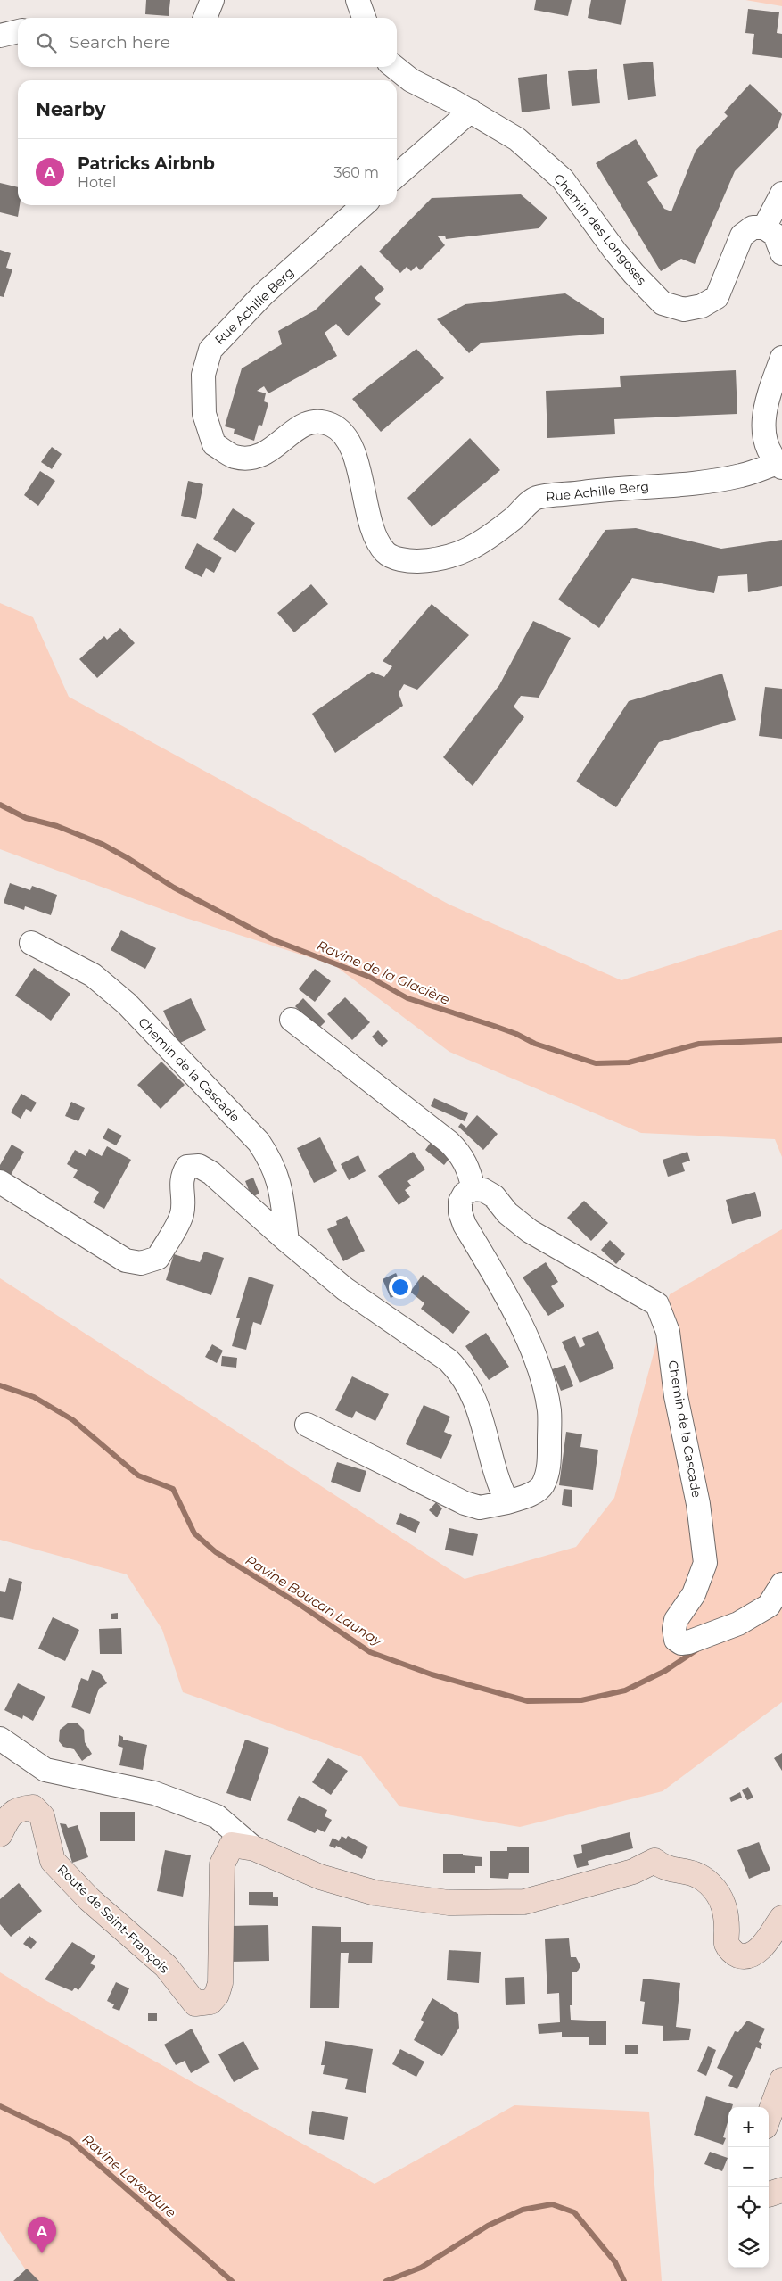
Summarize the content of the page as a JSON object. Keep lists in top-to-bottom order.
{
  "streets": {
    "main road": ["Route de Saint-François"],
    "street": ["Chemin des Longoses", "Rue Achille Berg", "Chemin de la Cascade"]
  },
  "water": ["Ravine de la Glacière", "Ravine Boucan Launay", "Ravine Laverdure"],
  "page": {
    "search": "Search here",
    "heading": "Nearby",
    "list": [
      {
        "mark": "A",
        "name": "Patricks Airbnb",
        "note": "Hotel",
        "value": "360 m"
      }
    ],
    "map_buttons": ["+", "−"],
    "pins": "A"
  }
}
